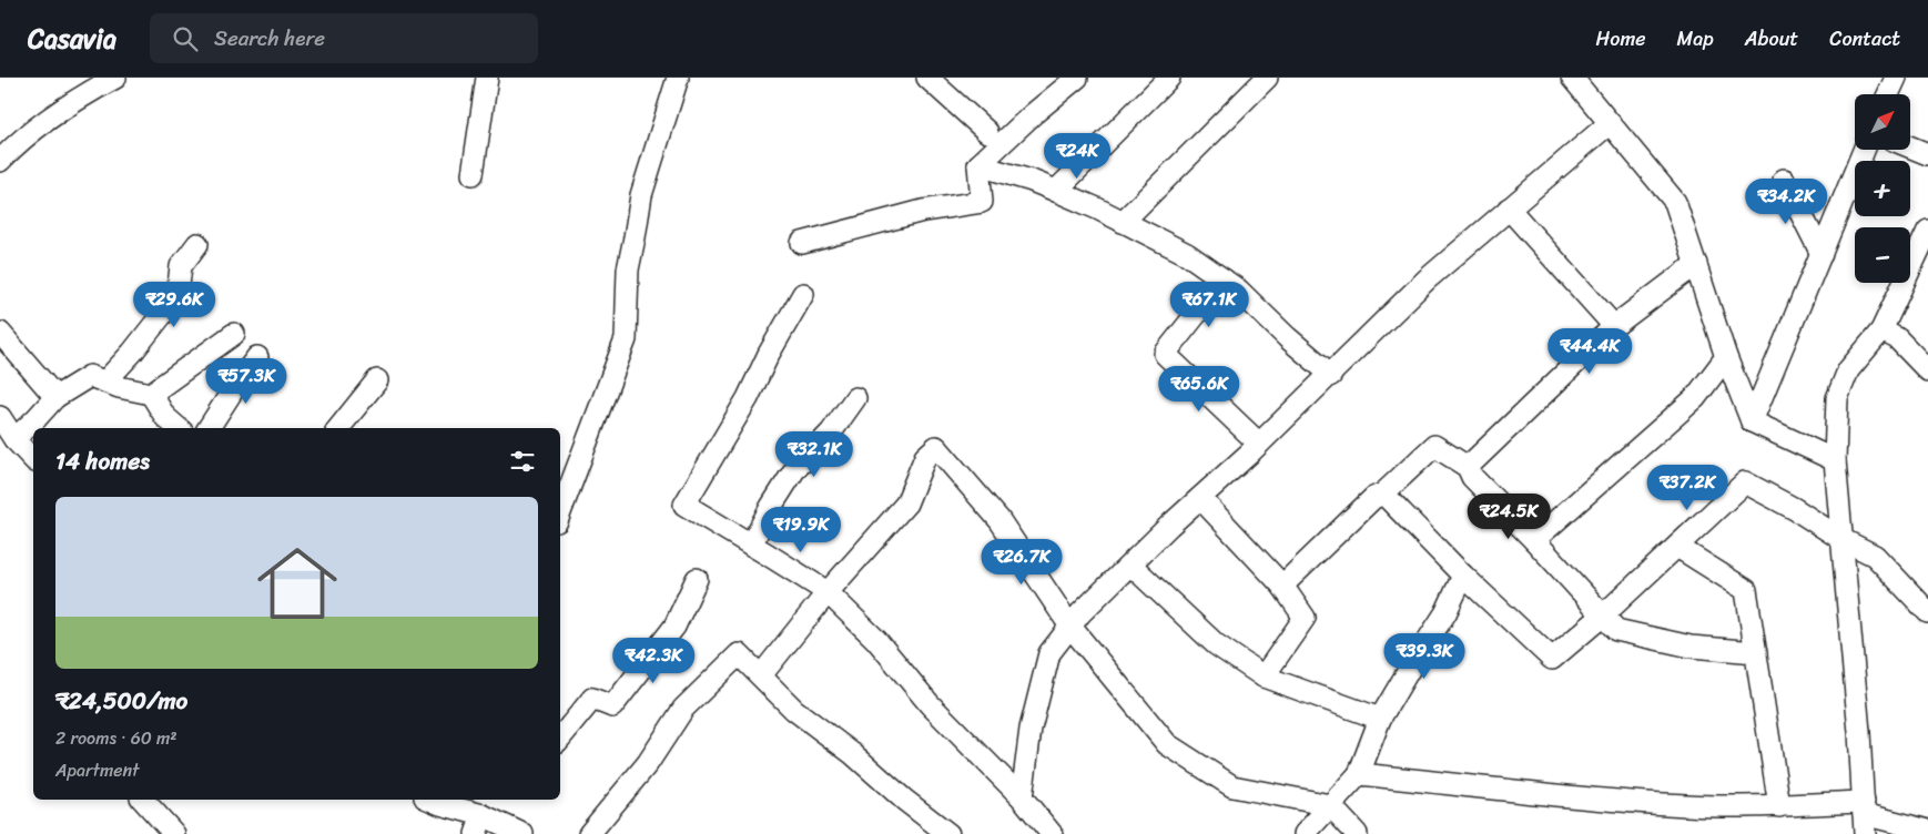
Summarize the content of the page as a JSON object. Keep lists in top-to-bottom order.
{
  "north": "top right",
  "page": {
    "header": "Casavia",
    "search": "Search here",
    "nav": [
      "Home",
      "Map",
      "About",
      "Contact"
    ],
    "map_buttons": ["+", "−"],
    "price": [
      "₹24K",
      "₹34.2K",
      "₹29.6K",
      "₹67.1K",
      "₹44.4K",
      "₹57.3K",
      "₹65.6K",
      "₹32.1K",
      "₹37.2K",
      "₹24.5K",
      "₹19.9K",
      "₹26.7K",
      "₹39.3K",
      "₹42.3K"
    ],
    "heading": "14 homes",
    "list": [
      {
        "name": "₹24,500/mo",
        "note": "2 rooms · 60 m² · Apartment"
      }
    ]
  }
}
